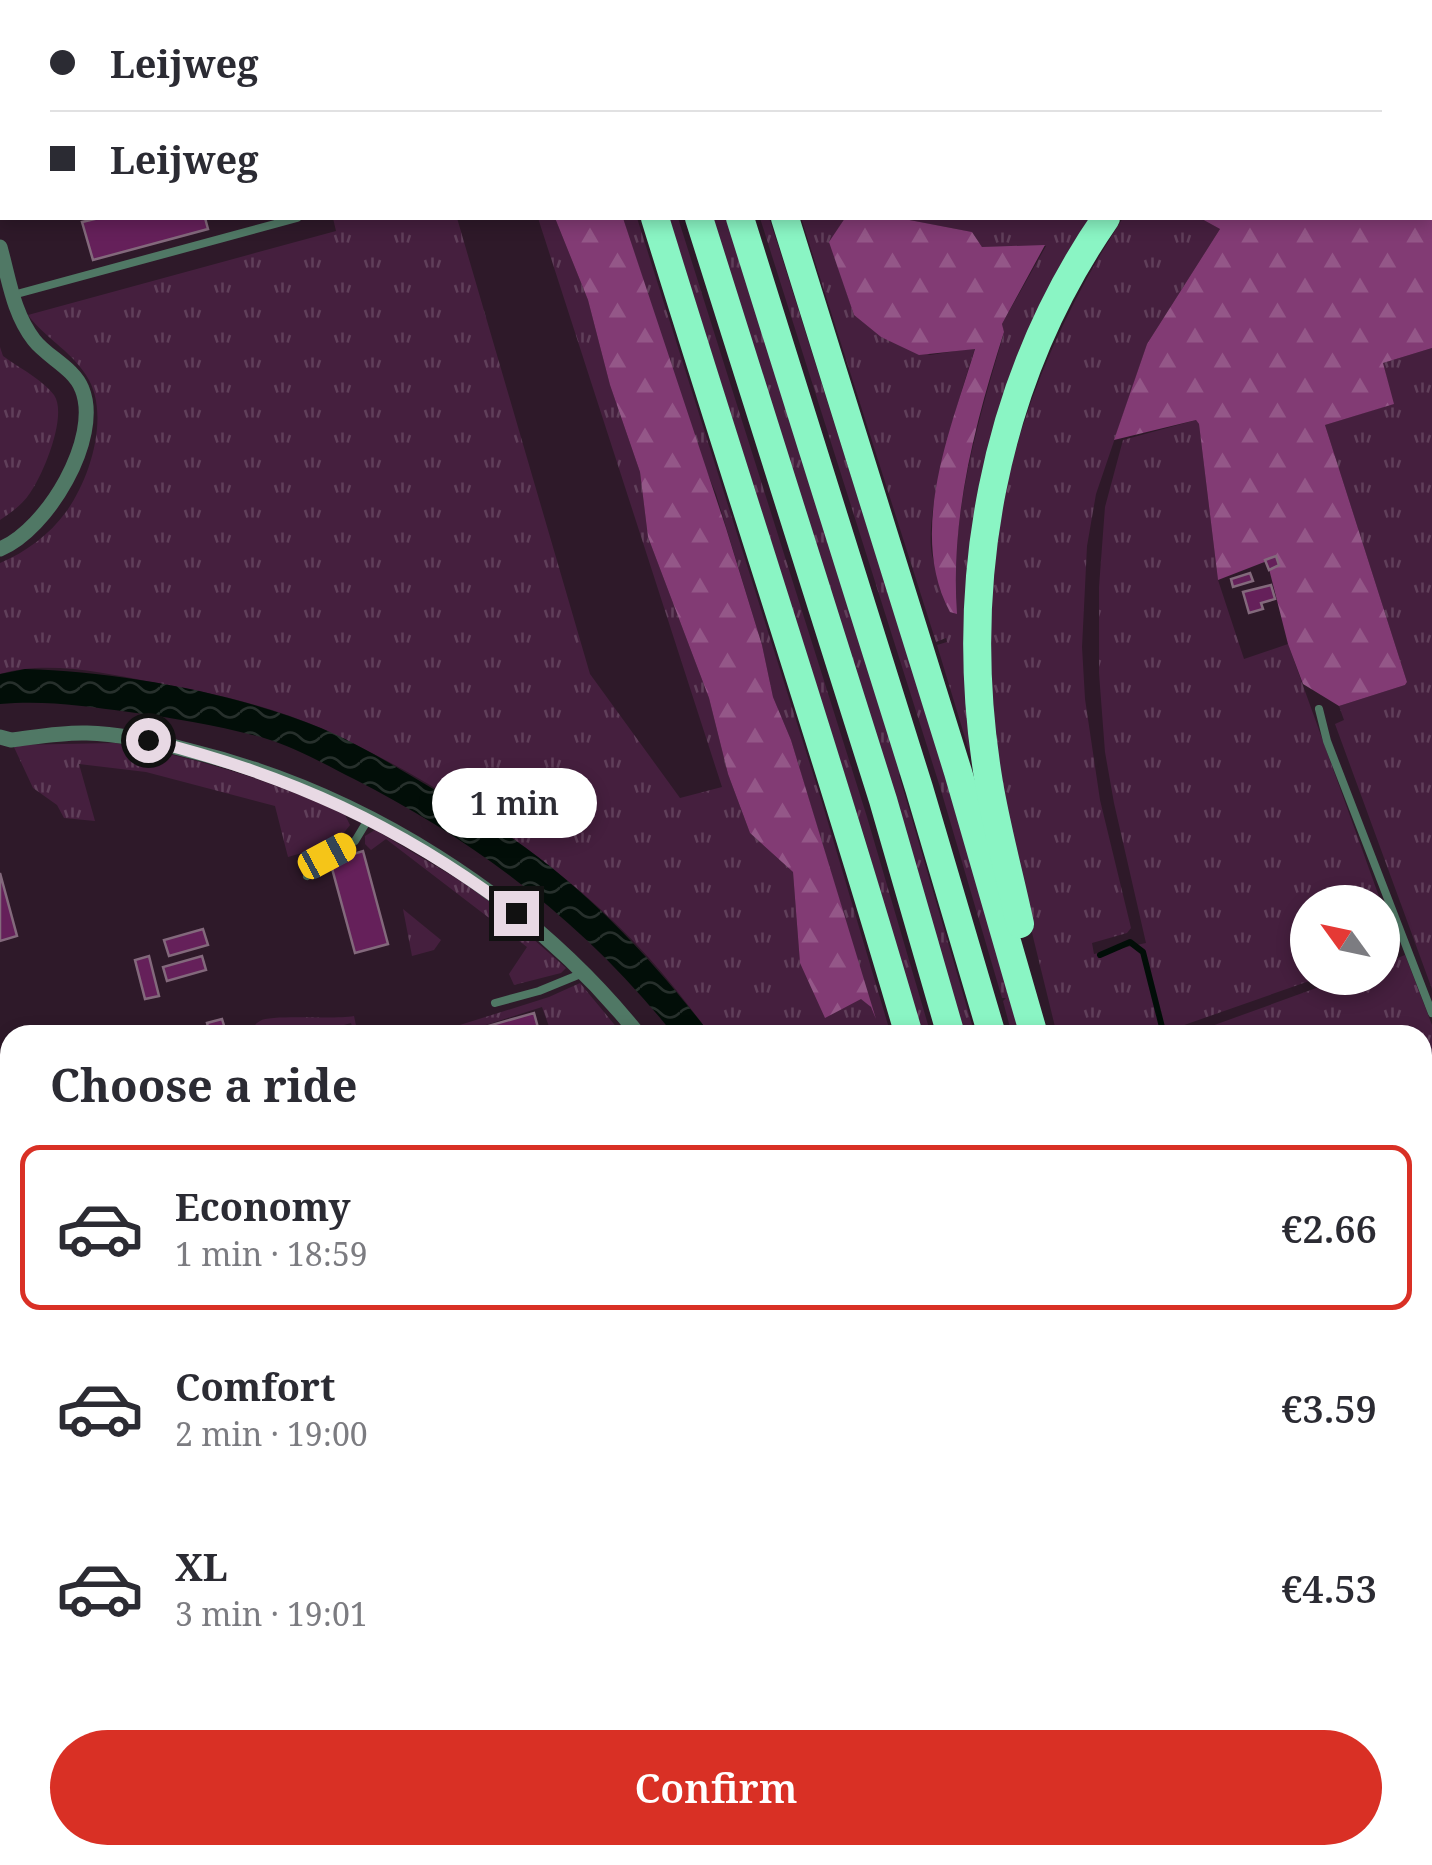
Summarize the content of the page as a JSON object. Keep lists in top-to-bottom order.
{
  "north": "top left",
  "page": {
    "banner": ["Leijweg", "Leijweg"],
    "bubble": "1 min",
    "heading": "Choose a ride",
    "list": [
      {
        "name": "Economy",
        "note": "1 min · 18:59",
        "value": "€2.66"
      },
      {
        "name": "Comfort",
        "note": "2 min · 19:00",
        "value": "€3.59"
      },
      {
        "name": "XL",
        "note": "3 min · 19:01",
        "value": "€4.53"
      }
    ],
    "buttons": "Confirm"
  }
}
